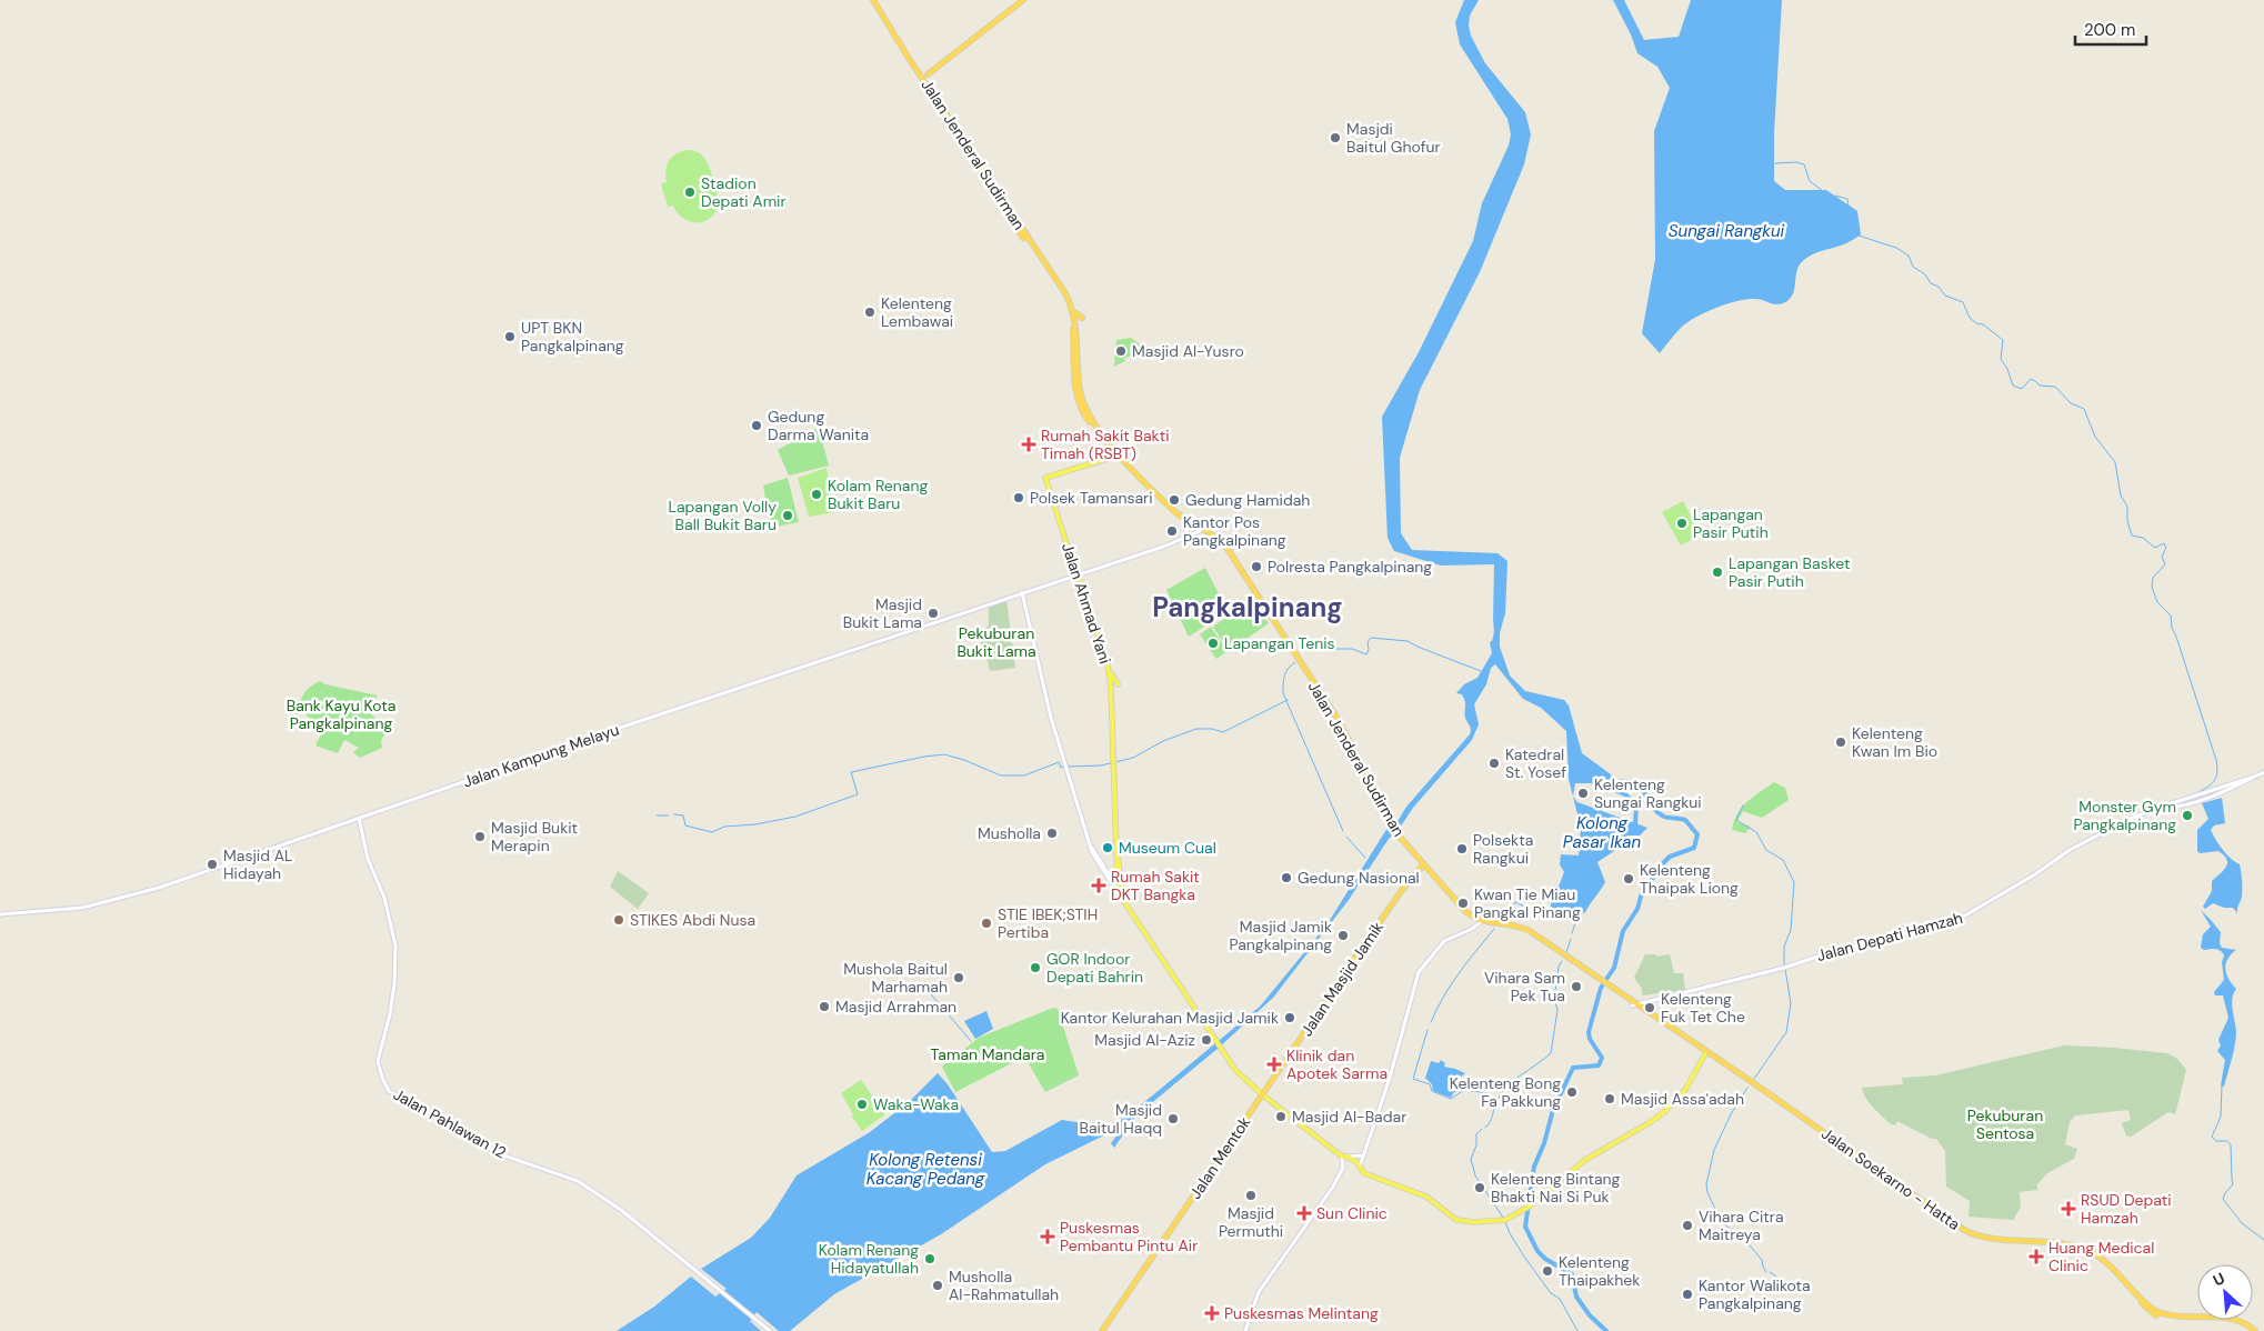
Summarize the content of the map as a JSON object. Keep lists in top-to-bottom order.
{
  "streets": {
    "highway": [
      "Jalan Jenderal Sudirman",
      "Jalan Masjid Jamik",
      "Jalan Mentok",
      "Jalan Soekarno - Hatta"
    ],
    "main road": [
      "Jalan Ahmad Yani",
      "Jalan Kampung Melayu",
      "Jalan Depati Hamzah",
      "Jalan Pahlawan 12"
    ]
  },
  "crossings": [
    ["Jalan Jenderal Sudirman", "Jalan Ahmad Yani"],
    ["Jalan Jenderal Sudirman", "Jalan Kampung Melayu"],
    ["Jalan Jenderal Sudirman", "Jalan Masjid Jamik"],
    ["Jalan Jenderal Sudirman", "Jalan Soekarno - Hatta"],
    ["Jalan Ahmad Yani", "Jalan Kampung Melayu"],
    ["Jalan Ahmad Yani", "Jalan Masjid Jamik"],
    ["Jalan Ahmad Yani", "Jalan Mentok"],
    ["Jalan Ahmad Yani", "Jalan Soekarno - Hatta"],
    ["Jalan Kampung Melayu", "Jalan Pahlawan 12"],
    ["Jalan Depati Hamzah", "Jalan Soekarno - Hatta"],
    ["Jalan Masjid Jamik", "Jalan Mentok"]
  ],
  "districts": ["Pangkalpinang"],
  "water": ["Sungai Rangkui", "Kolong Pasar Ikan", "Kolong Retensi Kacang Pedang"],
  "parks": [
    "Pekuburan Bukit Lama",
    "Bank Kayu Kota Pangkalpinang",
    "Taman Mandara",
    "Pekuburan Sentosa"
  ],
  "places": {
    "other": [
      "Masjdi Baitul Ghofur",
      "Stadion Depati Amir",
      "Kelenteng Lembawai",
      "UPT BKN Pangkalpinang",
      "Masjid Al-Yusro",
      "Gedung Darma Wanita",
      "Kolam Renang Bukit Baru",
      "Polsek Tamansari",
      "Gedung Hamidah",
      "Lapangan Volly Ball Bukit Baru",
      "Lapangan Pasir Putih",
      "Kantor Pos Pangkalpinang",
      "Polresta Pangkalpinang",
      "Lapangan Basket Pasir Putih",
      "Masjid Bukit Lama",
      "Lapangan Tenis",
      "Kelenteng Kwan Im Bio",
      "Katedral St. Yosef",
      "Kelenteng Sungai Rangkui",
      "Monster Gym Pangkalpinang",
      "Musholla",
      "Masjid Bukit Merapin",
      "Museum Cual",
      "Polsekta Rangkui",
      "Masjid AL Hidayah",
      "Gedung Nasional",
      "Kelenteng Thaipak Liong",
      "Kwan Tie Miau Pangkal Pinang",
      "STIKES Abdi Nusa",
      "STIE IBEK;STIH Pertiba",
      "Masjid Jamik Pangkalpinang",
      "GOR Indoor Depati Bahrin",
      "Mushola Baitul Marhamah",
      "Vihara Sam Pek Tua",
      "Masjid Arrahman",
      "Kelenteng Fuk Tet Che",
      "Kantor Kelurahan Masjid Jamik",
      "Masjid Al-Aziz",
      "Kelenteng Bong Fa Pakkung",
      "Masjid Assa'adah",
      "Waka-Waka",
      "Masjid Al-Badar",
      "Masjid Baitul Haqq",
      "Kelenteng Bintang Bhakti Nai Si Puk",
      "Masjid Permuthi",
      "Vihara Citra Maitreya",
      "Kolam Renang Hidayatullah",
      "Kelenteng Thaipakhek",
      "Musholla Al-Rahmatullah",
      "Kantor Walikota Pangkalpinang"
    ],
    "health": [
      "Rumah Sakit Bakti Timah (RSBT)",
      "Rumah Sakit DKT Bangka",
      "Klinik dan Apotek Sarma",
      "RSUD Depati Hamzah",
      "Sun Clinic",
      "Puskesmas Pembantu Pintu Air",
      "Huang Medical Clinic",
      "Puskesmas Melintang"
    ]
  },
  "scale_bar": "200 m",
  "north": "top left"
}
